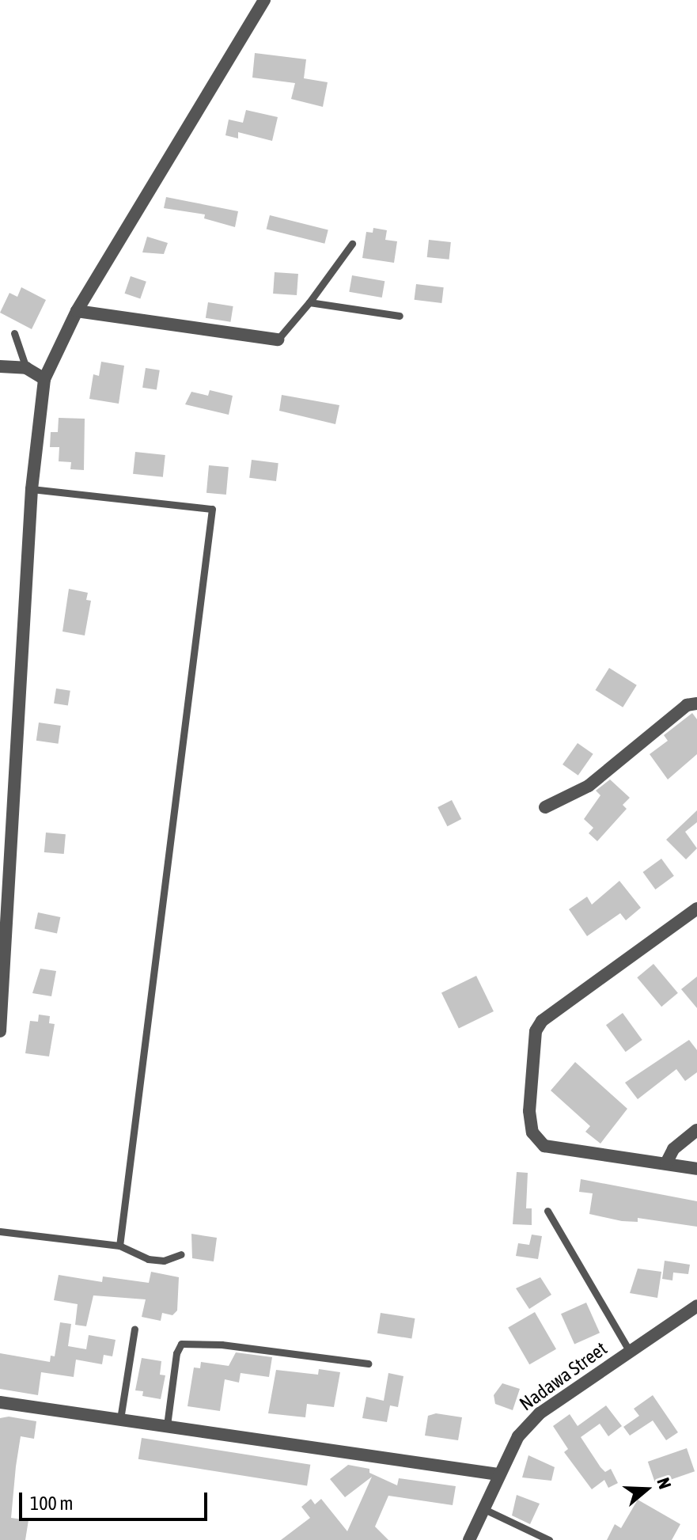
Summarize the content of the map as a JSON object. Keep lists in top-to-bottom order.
{
  "streets": {
    "street": ["Nadawa Street"]
  },
  "scale_bar": "100 m",
  "north": "right"
}
